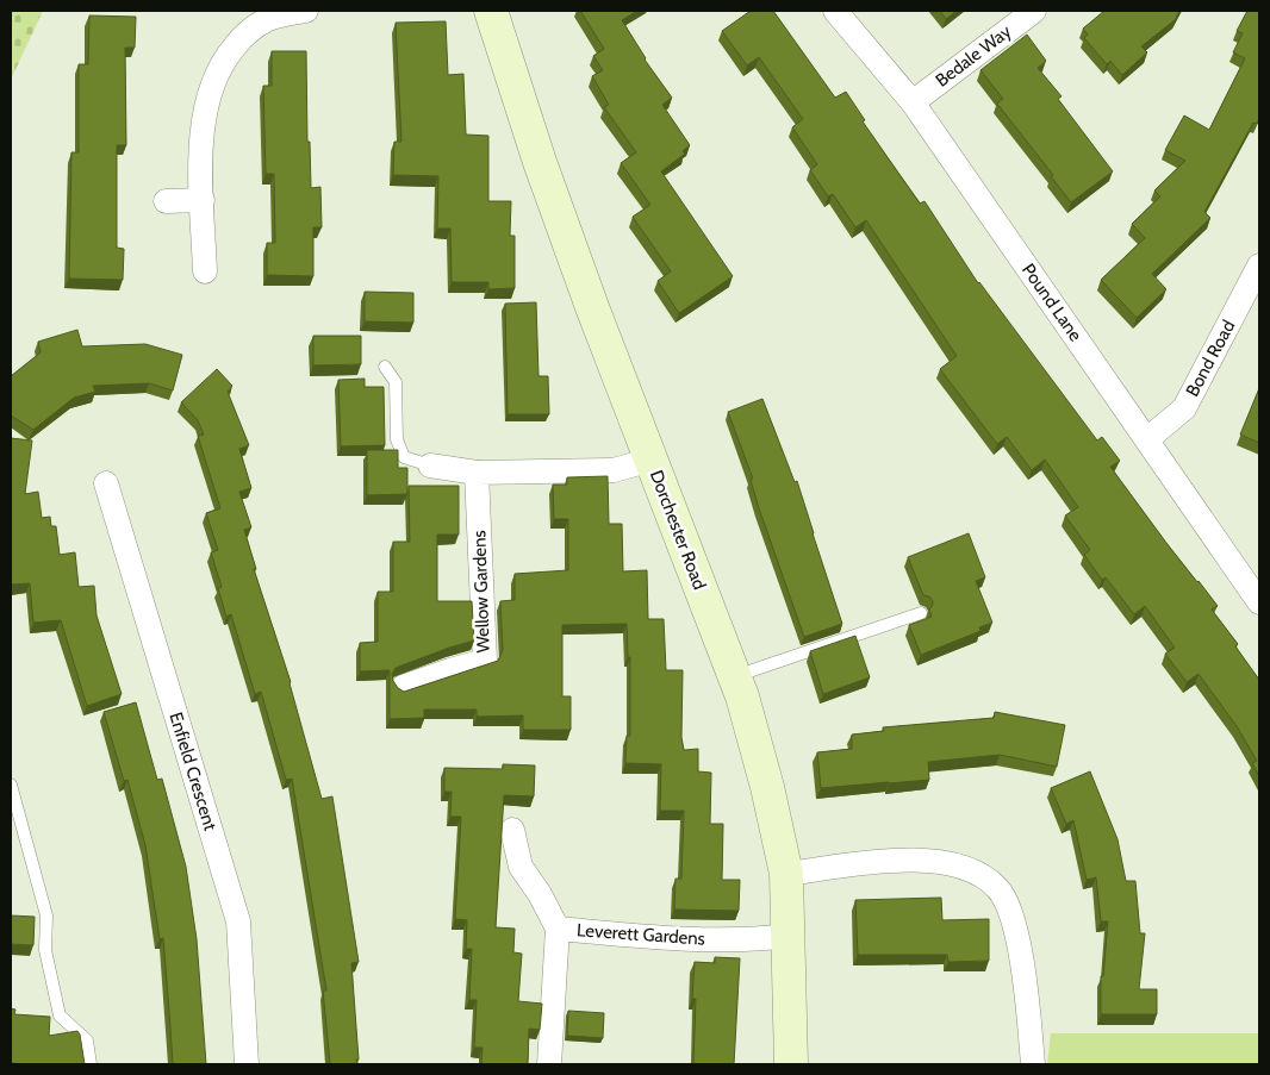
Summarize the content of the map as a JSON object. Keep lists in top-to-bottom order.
{
  "streets": {
    "street": [
      "Bedale Way",
      "Pound Lane",
      "Bond Road",
      "Dorchester Road",
      "Wellow Gardens",
      "Enfield Crescent",
      "Leverett Gardens"
    ]
  },
  "crossings": [
    ["Bedale Way", "Pound Lane"],
    ["Pound Lane", "Bond Road"],
    ["Dorchester Road", "Leverett Gardens"]
  ]
}
